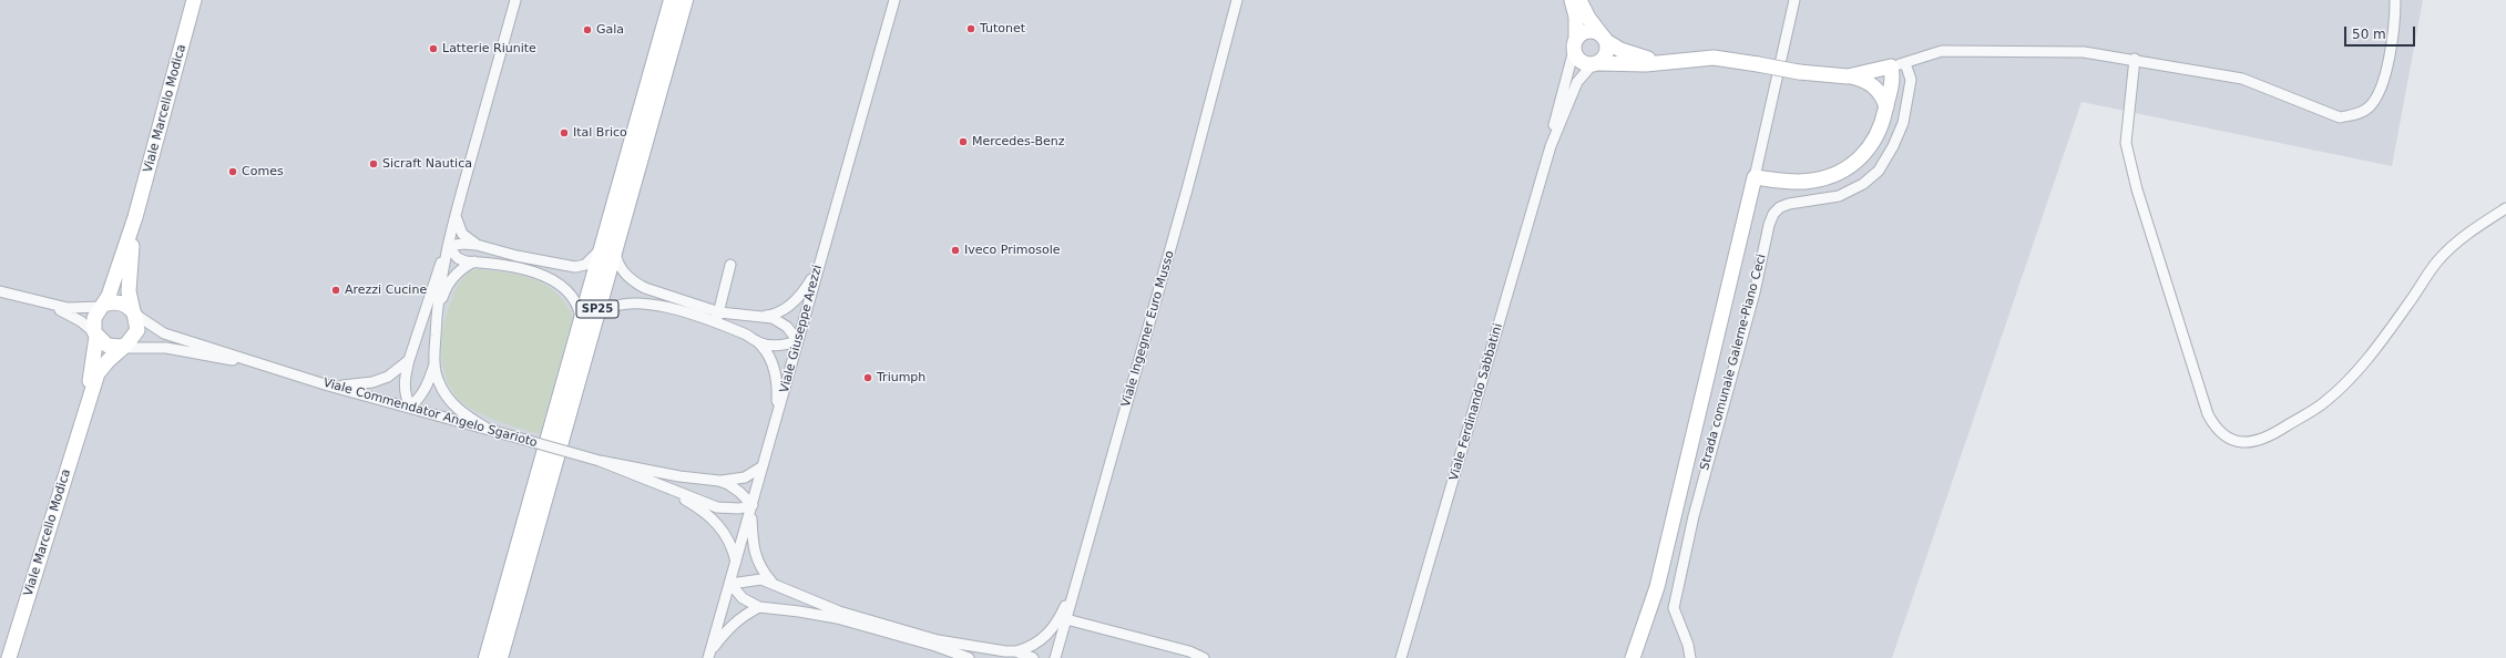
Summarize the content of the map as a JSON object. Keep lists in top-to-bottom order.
{
  "streets": {
    "main road": ["SP25"],
    "street": [
      "Viale Marcello Modica",
      "Viale Giuseppe Arezzi",
      "Viale Ingegner Euro Musso",
      "Strada comunale Galerne-Piano Ceci",
      "Viale Ferdinando Sabbatini",
      "Viale Commendator Angelo Sgarioto"
    ]
  },
  "places": [
    "Tutonet",
    "Gala",
    "Latterie Riunite",
    "Ital Brico",
    "Mercedes-Benz",
    "Sicraft Nautica",
    "Comes",
    "Iveco Primosole",
    "Arezzi Cucine",
    "Triumph"
  ],
  "scale_bar": "50 m"
}
